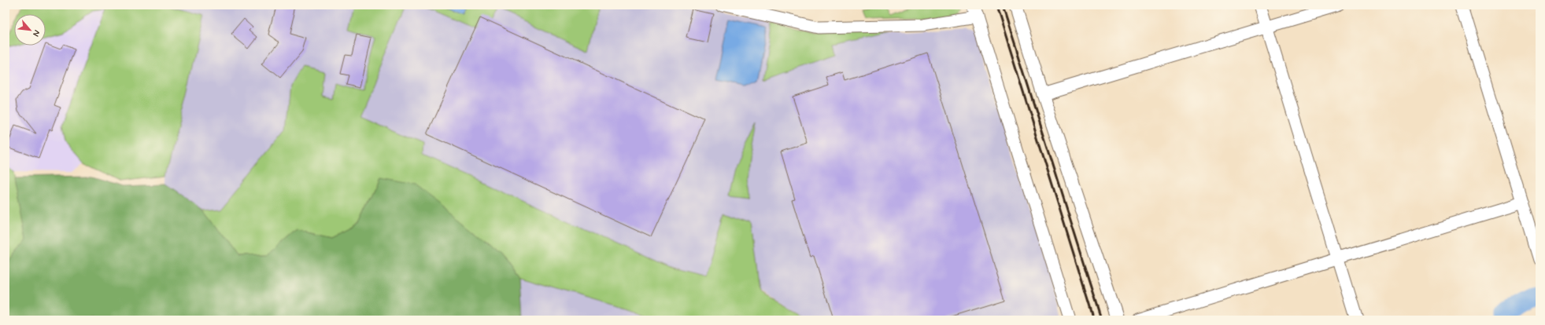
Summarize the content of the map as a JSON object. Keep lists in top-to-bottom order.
{
  "north": "bottom right"
}
